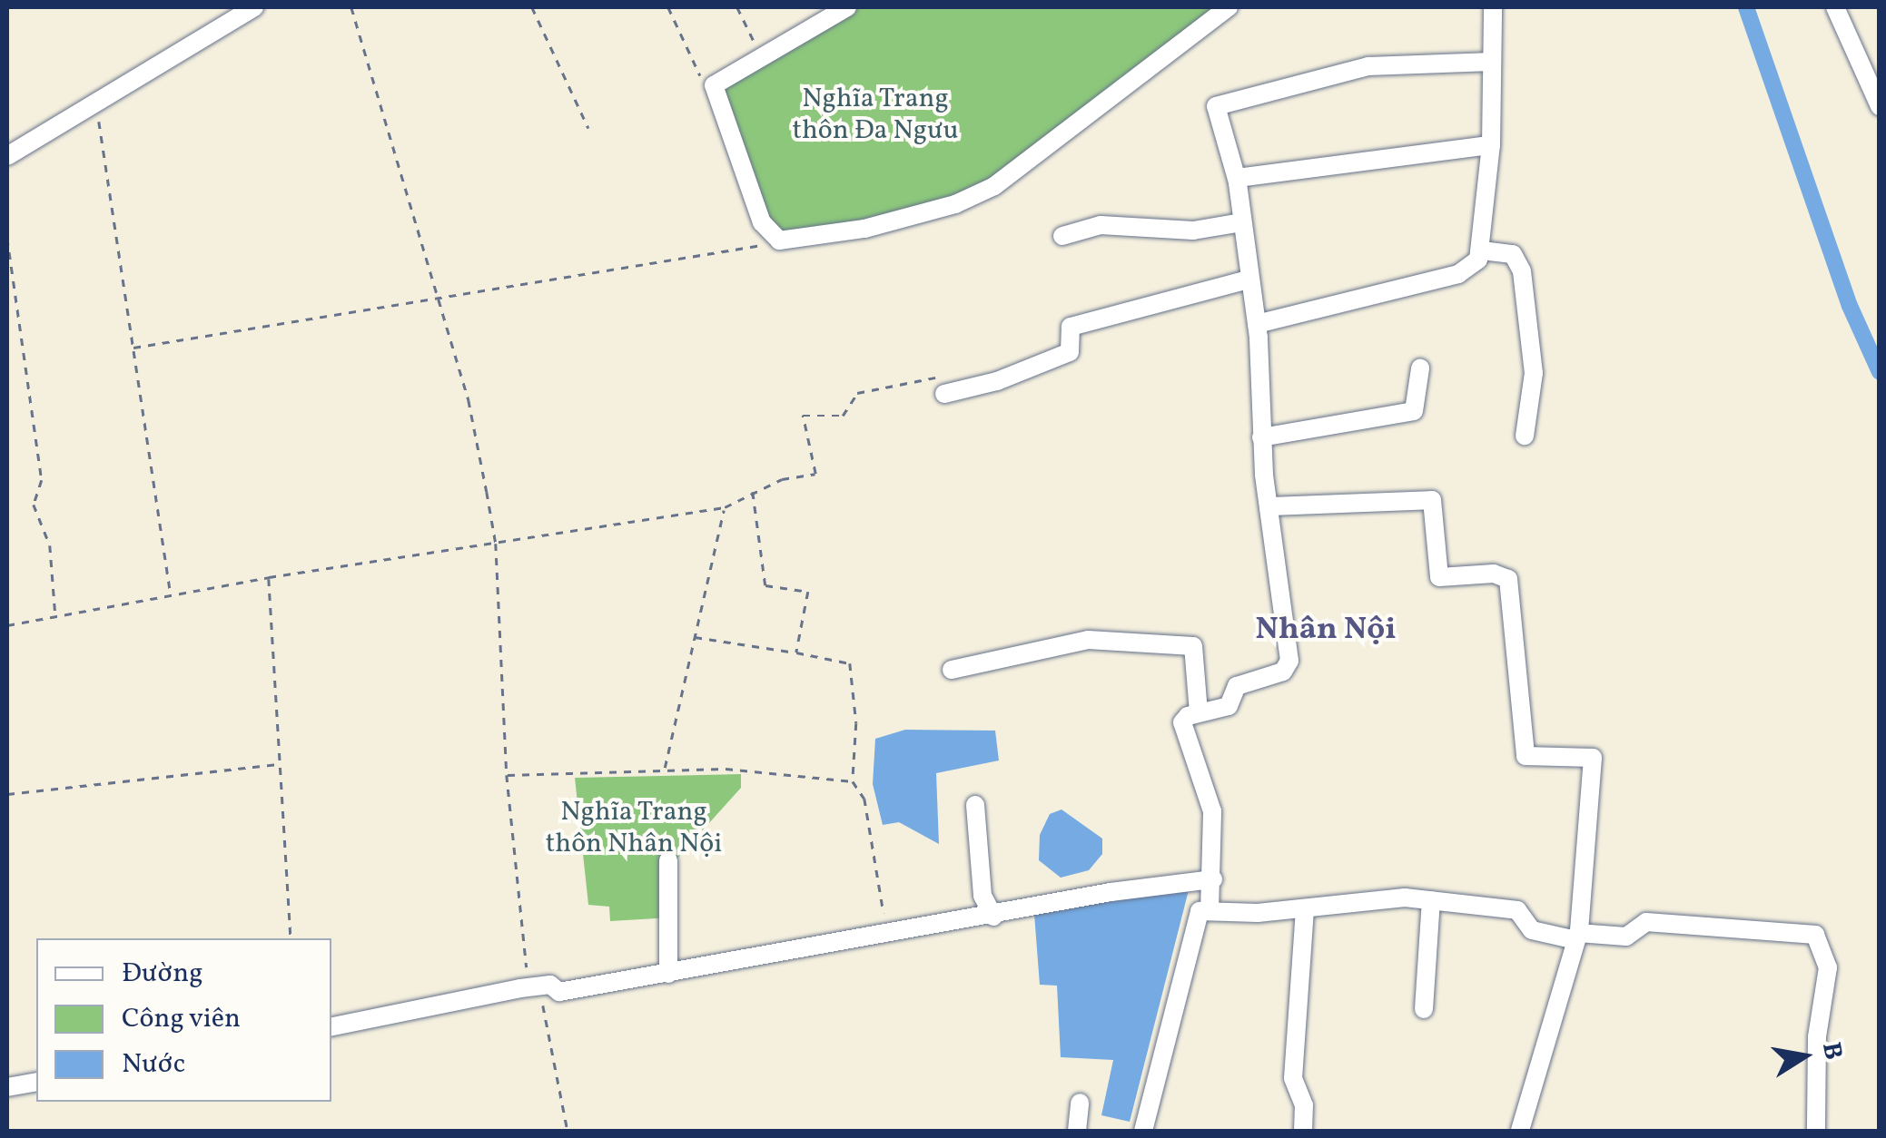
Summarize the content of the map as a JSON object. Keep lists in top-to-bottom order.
{
  "districts": ["Nhân Nội"],
  "parks": ["Nghĩa Trang thôn Đa Ngưu", "Nghĩa Trang thôn Nhân Nội"],
  "legend": ["Đường", "Công viên", "Nước"],
  "north": "right"
}
